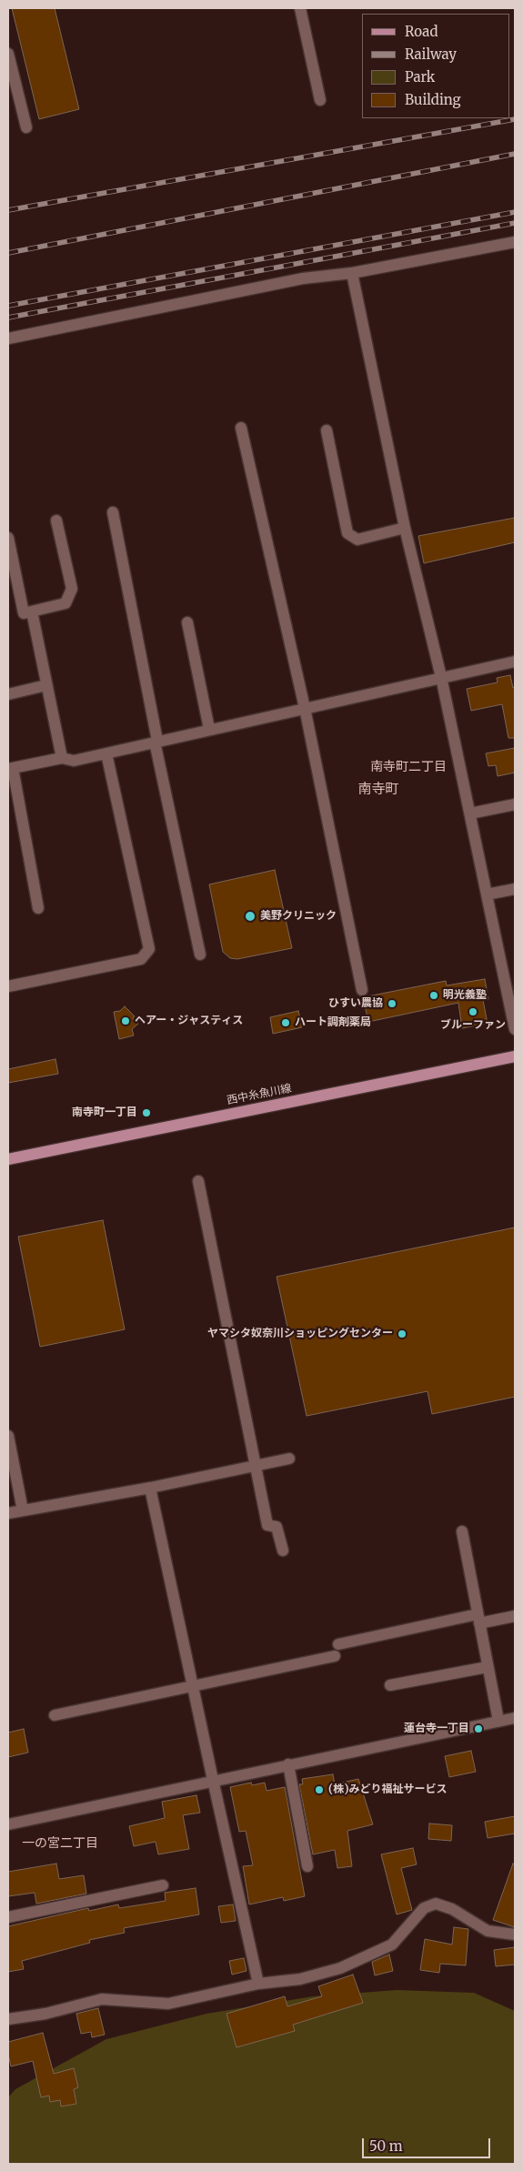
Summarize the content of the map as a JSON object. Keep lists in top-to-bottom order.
{
  "streets": {
    "main road": ["西中糸魚川線"]
  },
  "districts": ["南寺町二丁目", "南寺町", "一の宮二丁目"],
  "places": [
    "美野クリニック",
    "明光義塾",
    "ひすい農協",
    "ブルーファン",
    "ヘアー・ジャスティス",
    "ハート調剤薬局",
    "南寺町一丁目",
    "ヤマシタ奴奈川ショッピングセンター",
    "蓮台寺一丁目",
    "(株)みどり福祉サービス"
  ],
  "legend": [
    "Road",
    "Railway",
    "Park",
    "Building"
  ],
  "scale_bar": "50 m"
}
